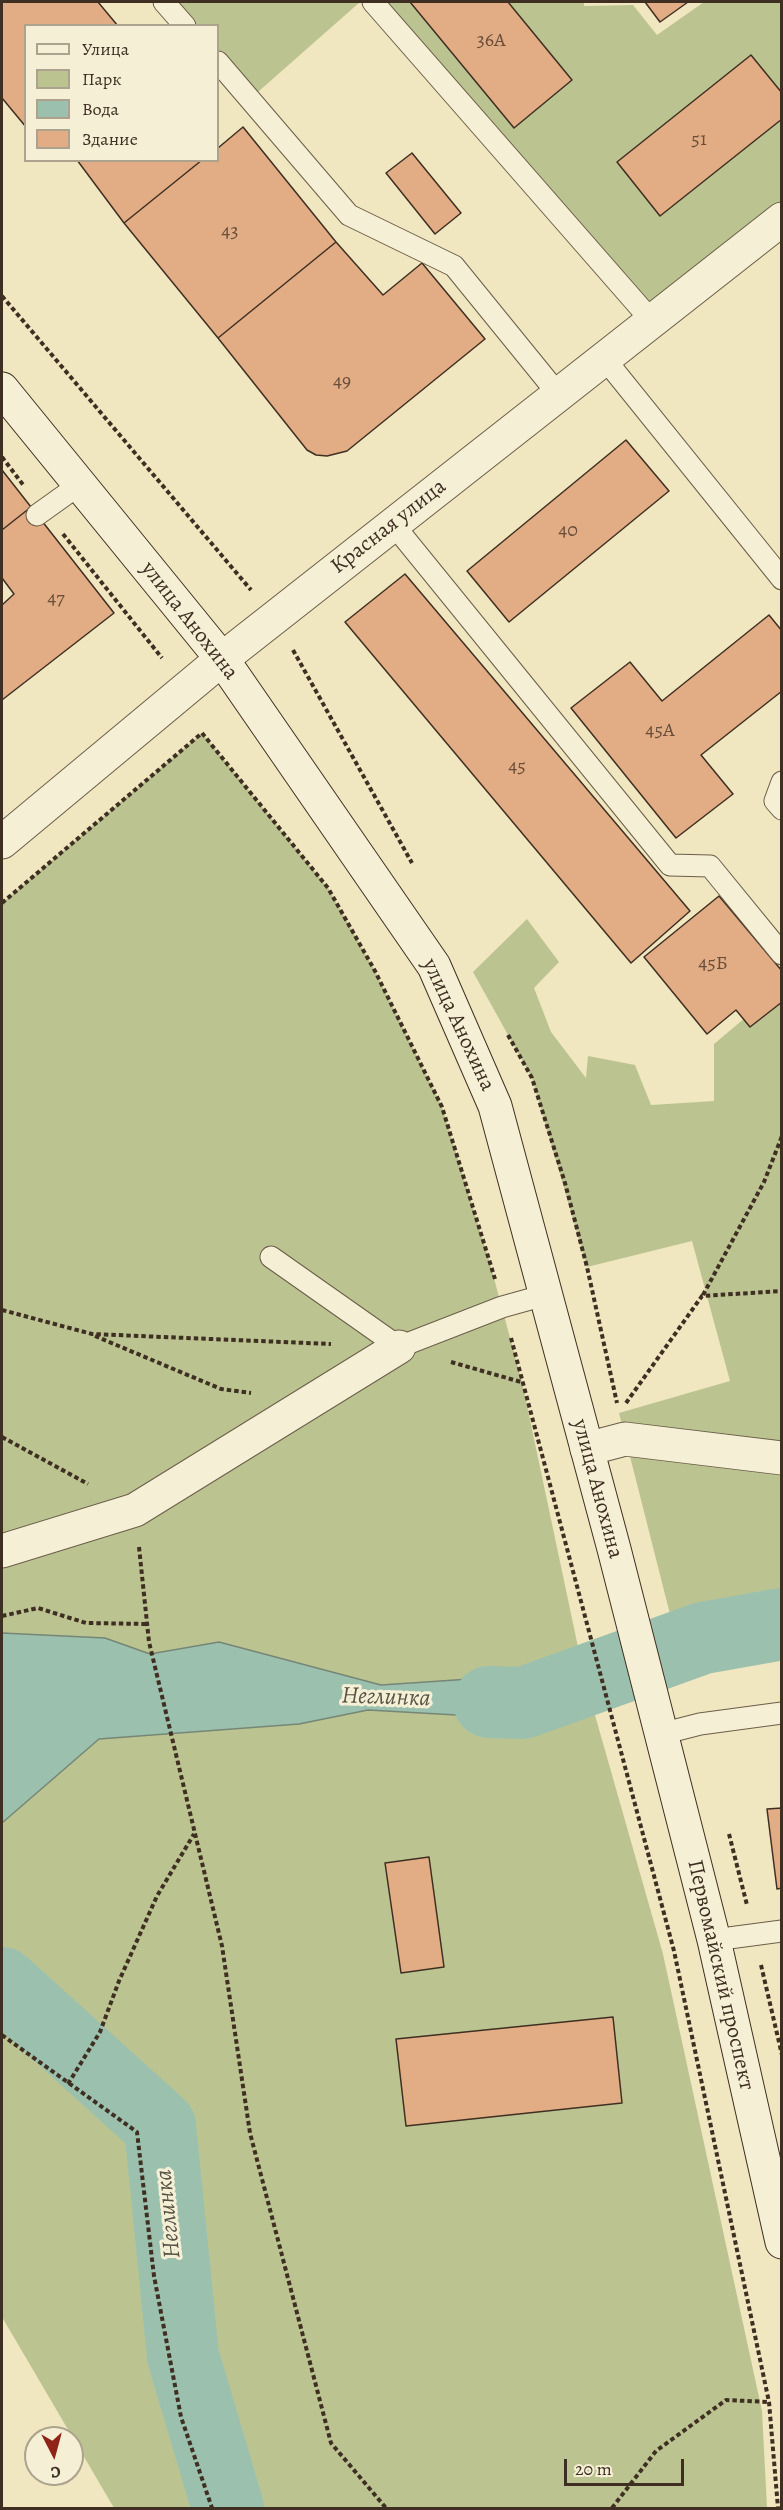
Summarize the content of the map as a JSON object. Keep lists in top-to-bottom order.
{
  "streets": {
    "street": ["Красная улица", "улица Анохина", "Первомайский проспект"]
  },
  "crossings": [
    ["Красная улица", "улица Анохина"],
    ["улица Анохина", "Первомайский проспект"]
  ],
  "water": ["Неглинка"],
  "house_numbers": [
    "36А",
    "51",
    "43",
    "49",
    "40",
    "47",
    "45А",
    "45",
    "45Б"
  ],
  "legend": [
    "Улица",
    "Парк",
    "Вода",
    "Здание"
  ],
  "scale_bar": "20 m",
  "north": "bottom"
}
